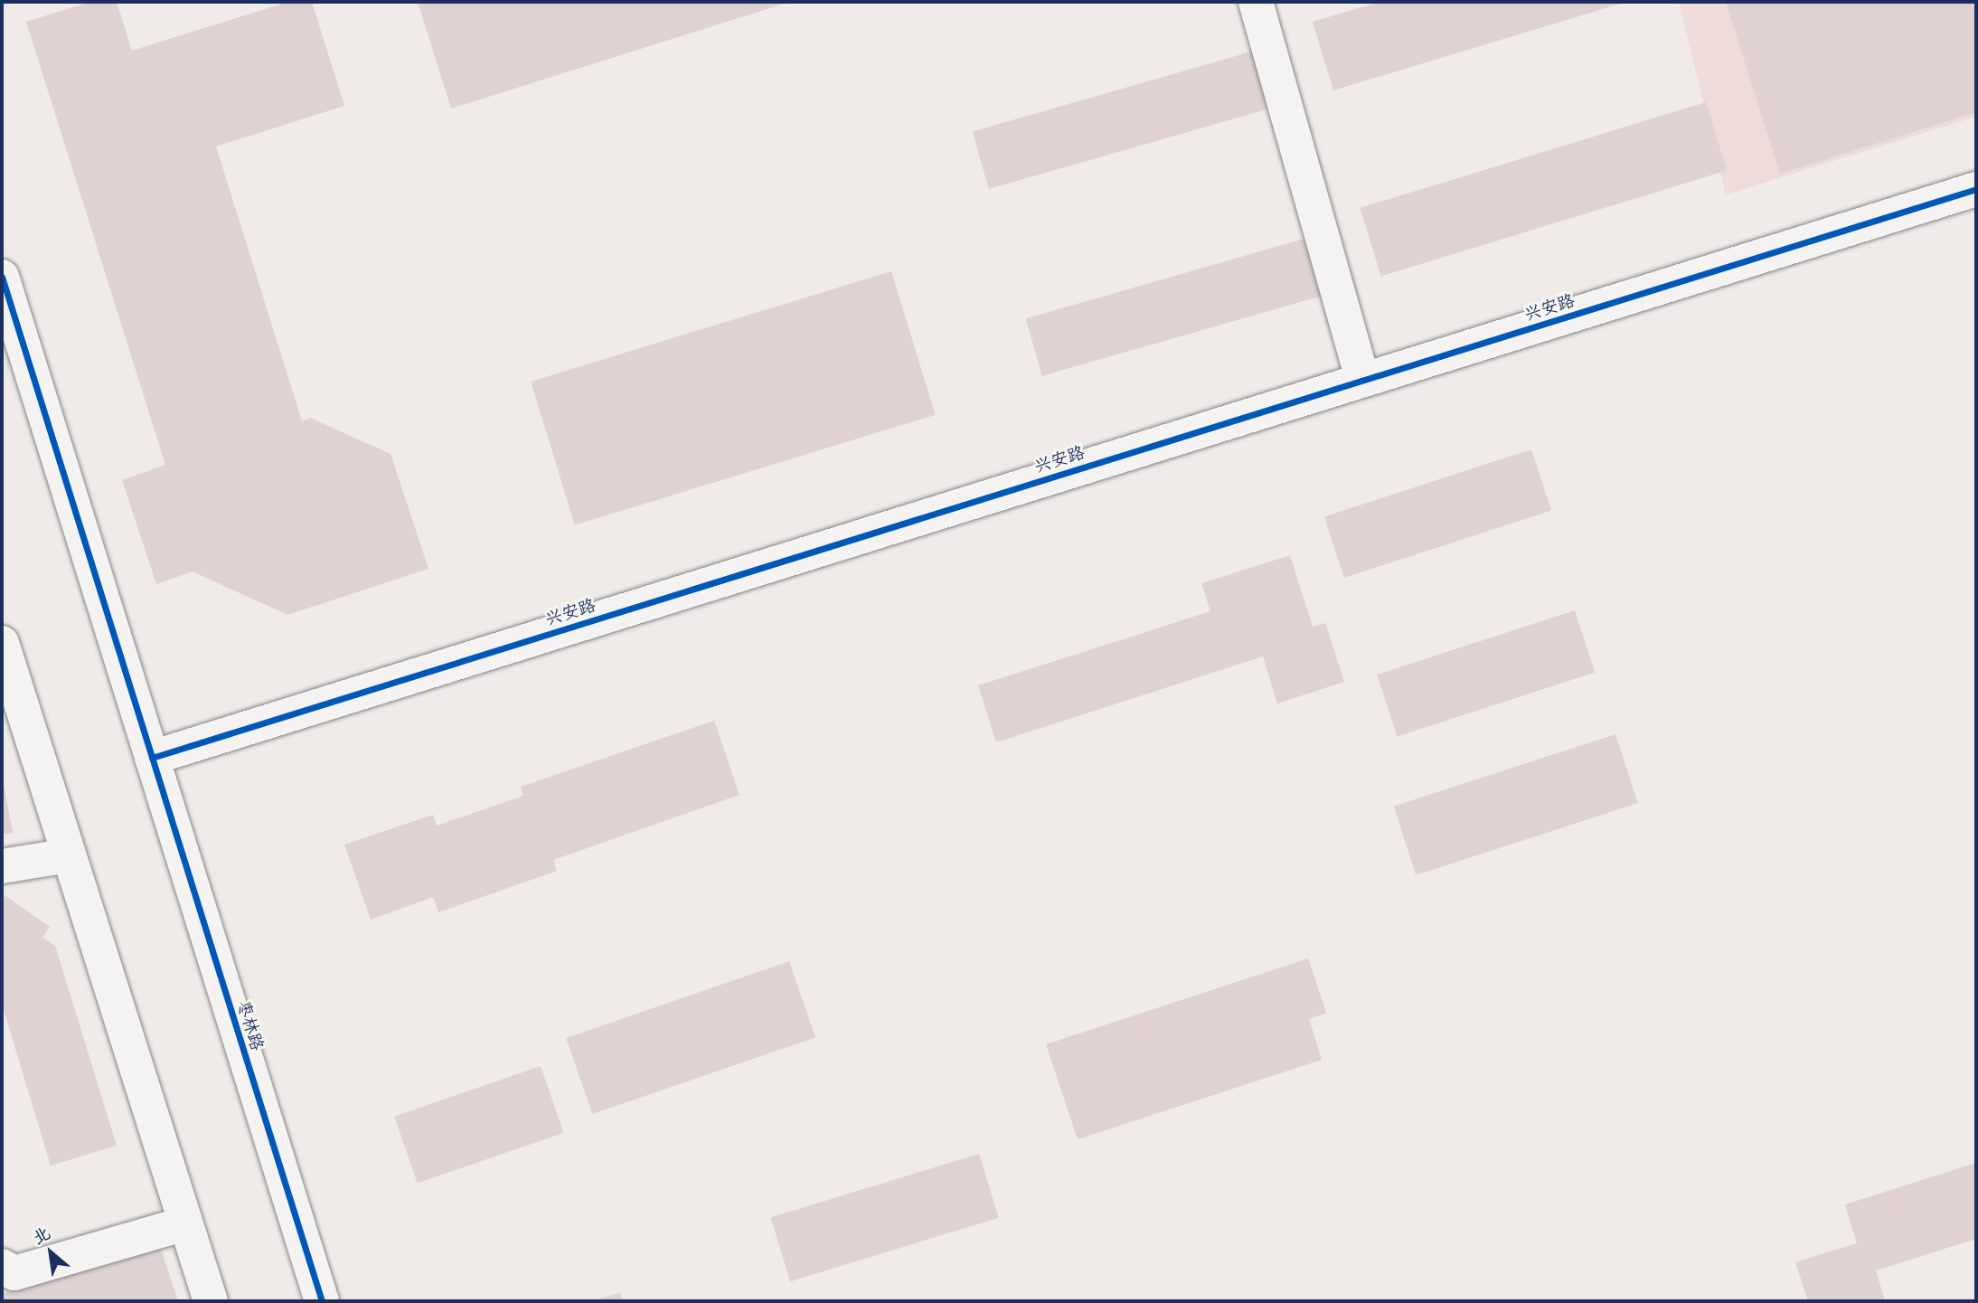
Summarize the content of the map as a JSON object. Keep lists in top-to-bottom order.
{
  "streets": {
    "street": ["兴安路", "枣林路"]
  },
  "crossings": [
    ["兴安路", "枣林路"]
  ],
  "north": "top left"
}
